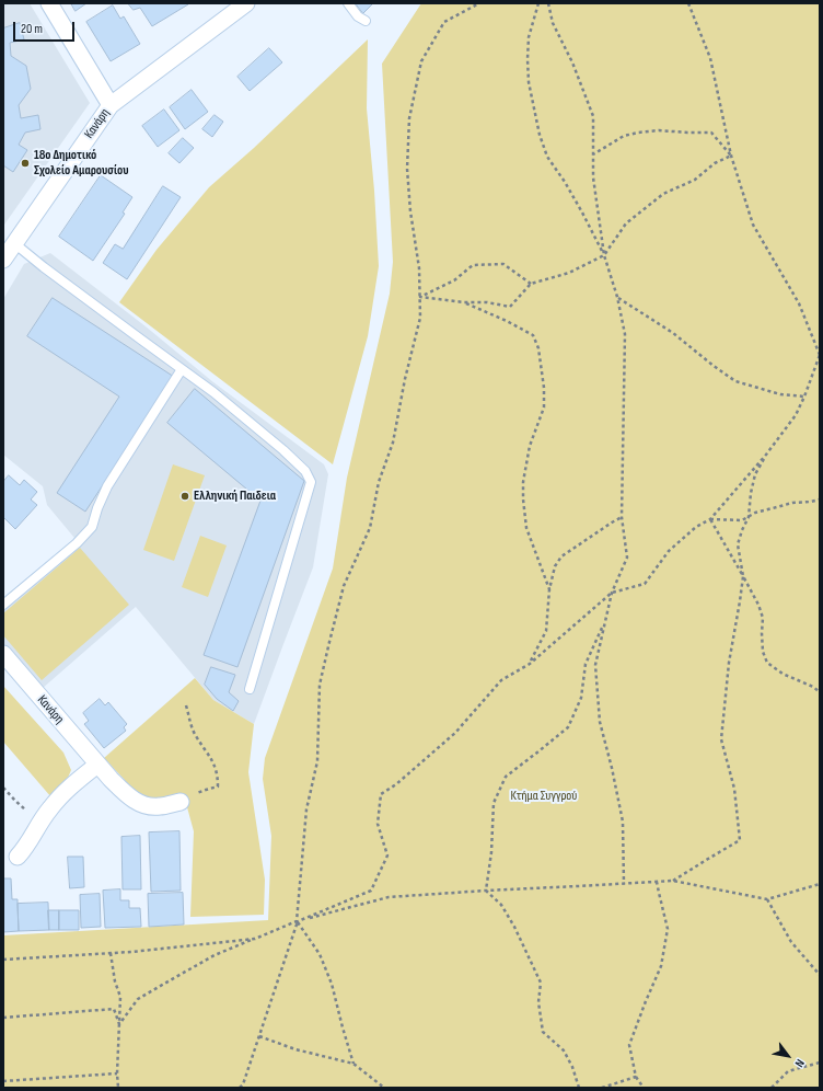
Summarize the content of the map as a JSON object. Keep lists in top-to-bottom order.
{
  "streets": {
    "street": ["Κανάρη"]
  },
  "parks": ["Κτήμα Συγγρού"],
  "places": ["18ο Δημοτικό Σχολείο Αμαρουσίου", "Ελληνική Παιδεια"],
  "scale_bar": "20 m",
  "north": "bottom right"
}
